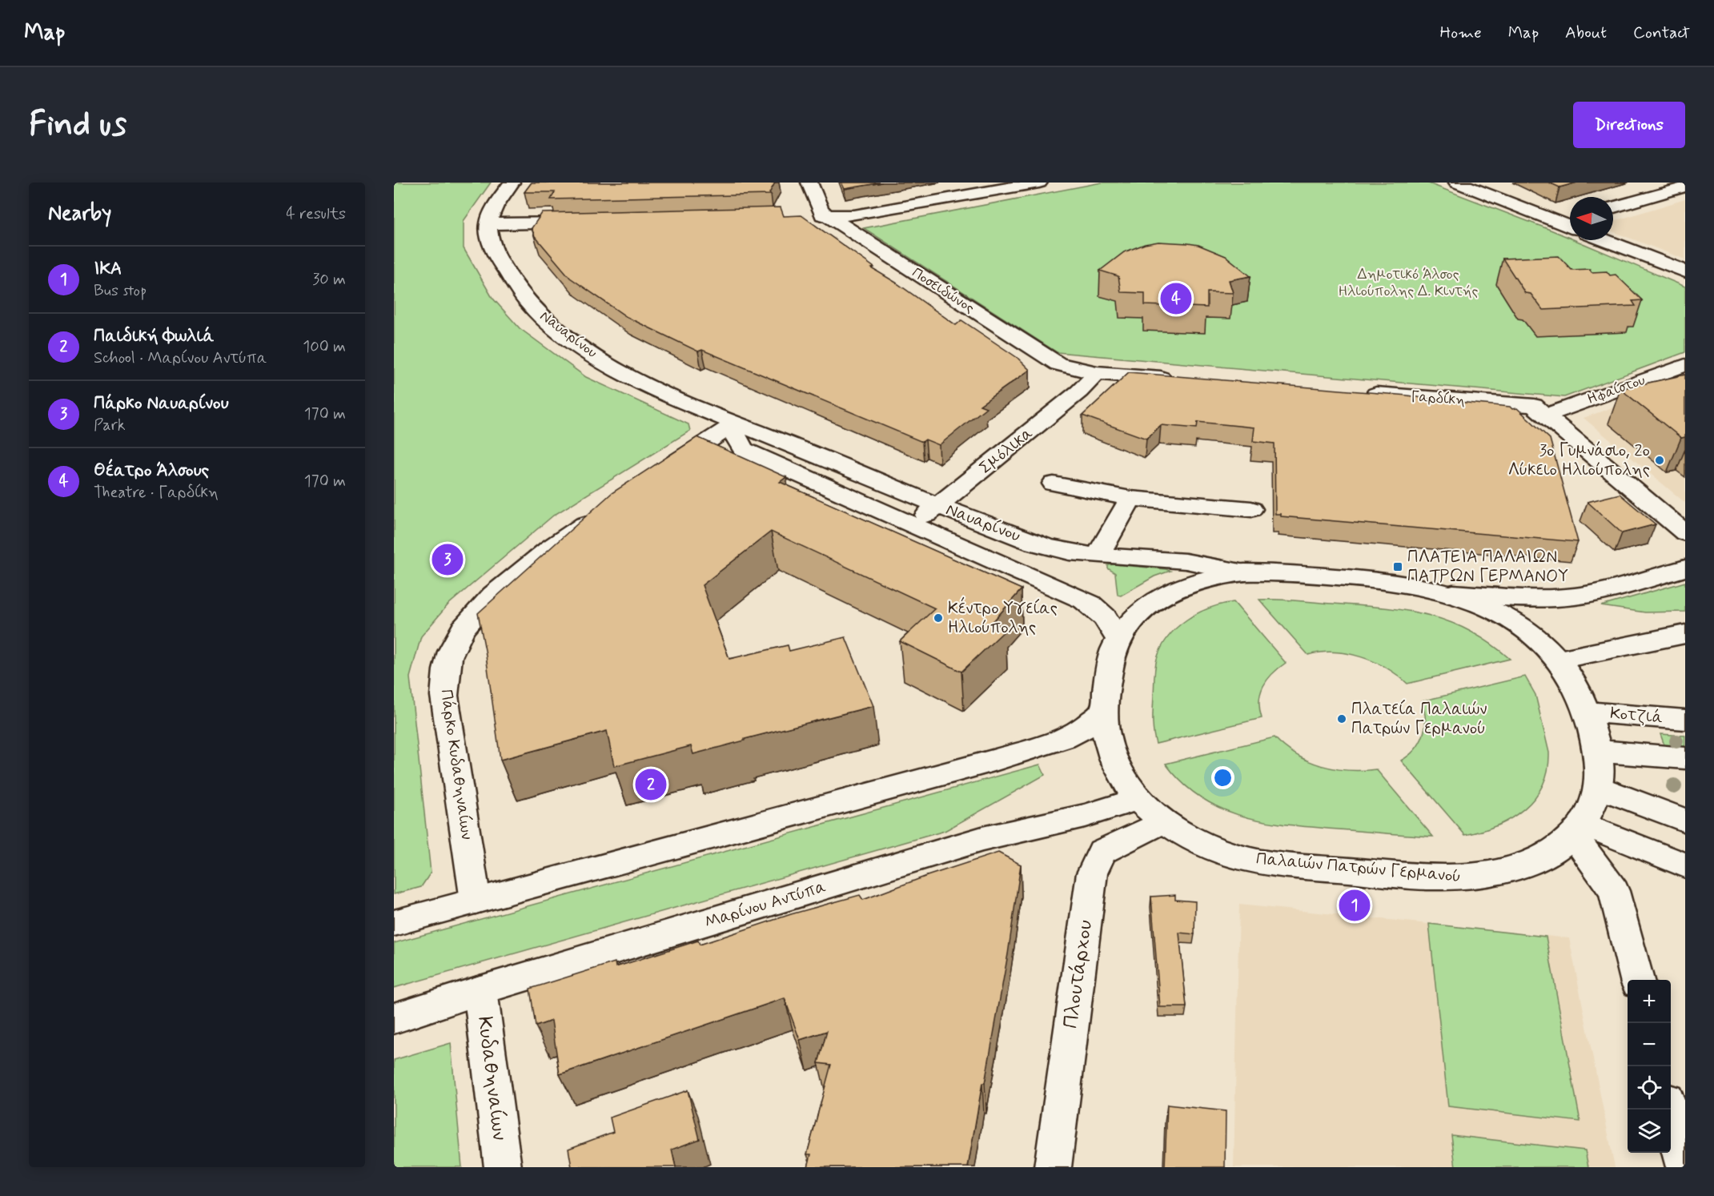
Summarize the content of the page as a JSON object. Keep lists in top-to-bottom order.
{
  "streets": {
    "street": [
      "Ποσειδώνος",
      "Ναυαρίνου",
      "Ηφαίστου",
      "Γαρδίκη",
      "Σμόλικα",
      "Κοτζιά",
      "Πάρκο Κυδαθηναίων",
      "Παλαιών Πατρών Γερμανού",
      "Μαρίνου Αντύπα",
      "Πλουτάρχου",
      "Κυδαθηναίων"
    ]
  },
  "crossings": [
    ["Ποσειδώνος", "Σμόλικα"],
    ["Ναυαρίνου", "Σμόλικα"],
    ["Ναυαρίνου", "Παλαιών Πατρών Γερμανού"],
    ["Ηφαίστου", "Γαρδίκη"],
    ["Κοτζιά", "Παλαιών Πατρών Γερμανού"],
    ["Παλαιών Πατρών Γερμανού", "Μαρίνου Αντύπα"],
    ["Παλαιών Πατρών Γερμανού", "Πλουτάρχου"],
    ["Μαρίνου Αντύπα", "Κυδαθηναίων"]
  ],
  "parks": ["Δημοτικό Άλσος Ηλιούπολης Δ. Κιντής"],
  "places": {
    "other": ["3ο Γυμνάσιο, 2ο Λύκειο Ηλιούπολης", "Κέντρο Υγείας Ηλιούπολης", "Πλατεία Παλαιών Πατρών Γερμανού"],
    "transit": ["ΠΛΑΤΕΙΑ ΠΑΛΑΙΩΝ ΠΑΤΡΩΝ ΓΕΡΜΑΝΟΥ"]
  },
  "north": "left",
  "page": {
    "header": "Map",
    "nav": [
      "Home",
      "Map",
      "About",
      "Contact"
    ],
    "buttons": "Directions",
    "title": "Find us",
    "heading": ["Nearby", "4 results"],
    "list": [
      {
        "mark": "1",
        "name": "ΙΚΑ",
        "note": "Bus stop",
        "value": "30 m"
      },
      {
        "mark": "2",
        "name": "Παιδική Φωλιά",
        "note": "School · Μαρίνου Αντύπα",
        "value": "100 m"
      },
      {
        "mark": "3",
        "name": "Πάρκο Ναυαρίνου",
        "note": "Park",
        "value": "170 m"
      },
      {
        "mark": "4",
        "name": "Θέατρο Άλσους",
        "note": "Theatre · Γαρδίκη",
        "value": "170 m"
      }
    ],
    "pins": [
      "4",
      "3",
      "2",
      "1"
    ],
    "map_buttons": ["+", "−"]
  }
}
